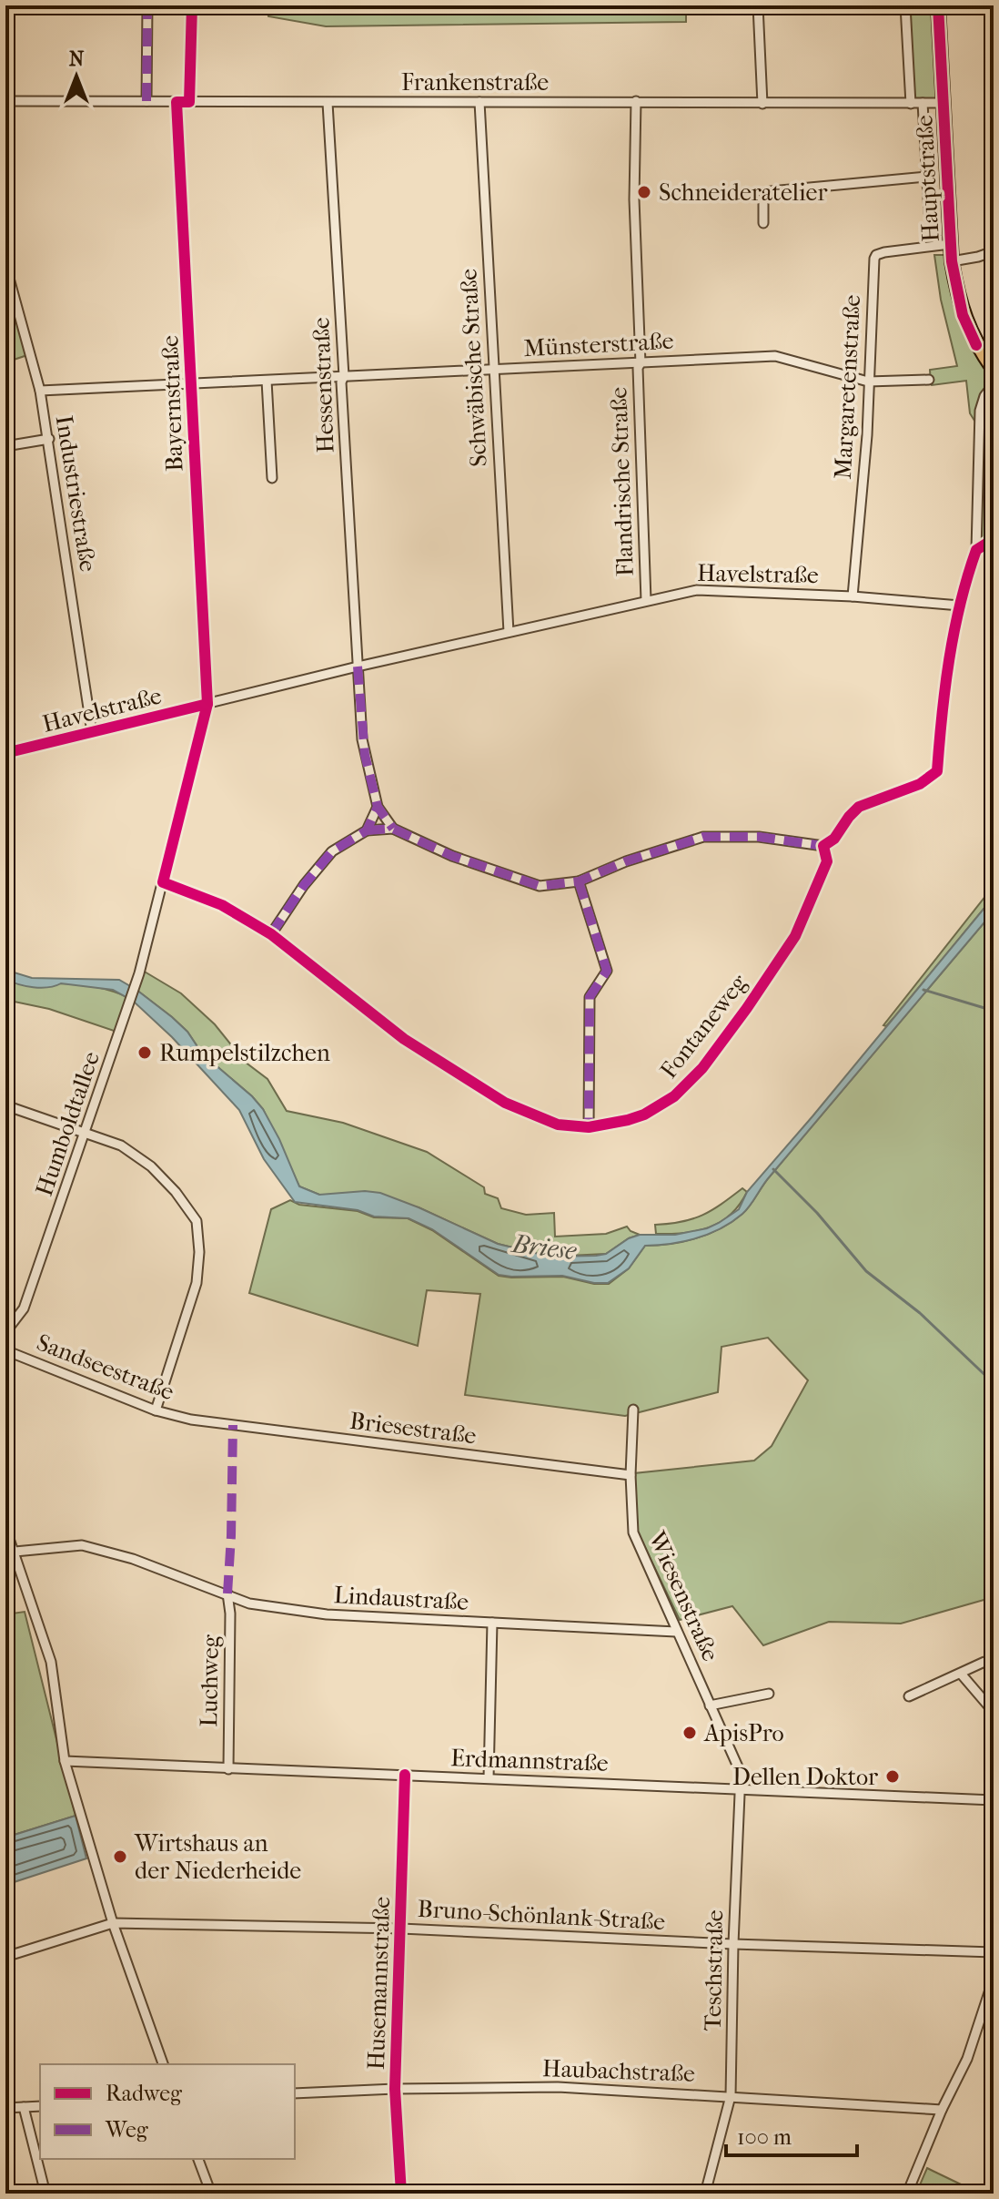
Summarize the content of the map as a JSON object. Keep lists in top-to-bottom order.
{
  "streets": {
    "main road": ["Hauptstraße"],
    "street": [
      "Frankenstraße",
      "Münsterstraße",
      "Schwäbische Straße",
      "Hessenstraße",
      "Margaretenstraße",
      "Bayernstraße",
      "Flandrische Straße",
      "Industriestraße",
      "Havelstraße",
      "Fontaneweg",
      "Humboldtallee",
      "Sandseestraße",
      "Briesestraße",
      "Wiesenstraße",
      "Lindaustraße",
      "Luchweg",
      "Erdmannstraße",
      "Bruno-Schönlank-Straße",
      "Teschstraße",
      "Husemannstraße",
      "Haubachstraße"
    ]
  },
  "crossings": [
    ["Frankenstraße", "Hauptstraße"],
    ["Frankenstraße", "Schwäbische Straße"],
    ["Frankenstraße", "Hessenstraße"],
    ["Frankenstraße", "Bayernstraße"],
    ["Frankenstraße", "Flandrische Straße"],
    ["Hauptstraße", "Margaretenstraße"],
    ["Münsterstraße", "Schwäbische Straße"],
    ["Münsterstraße", "Hessenstraße"],
    ["Münsterstraße", "Margaretenstraße"],
    ["Münsterstraße", "Bayernstraße"],
    ["Münsterstraße", "Flandrische Straße"],
    ["Münsterstraße", "Industriestraße"],
    ["Schwäbische Straße", "Havelstraße"],
    ["Hessenstraße", "Havelstraße"],
    ["Margaretenstraße", "Havelstraße"],
    ["Bayernstraße", "Havelstraße"],
    ["Flandrische Straße", "Havelstraße"],
    ["Industriestraße", "Havelstraße"],
    ["Fontaneweg", "Humboldtallee"],
    ["Sandseestraße", "Briesestraße"],
    ["Briesestraße", "Wiesenstraße"],
    ["Wiesenstraße", "Lindaustraße"],
    ["Wiesenstraße", "Erdmannstraße"],
    ["Wiesenstraße", "Teschstraße"],
    ["Lindaustraße", "Luchweg"],
    ["Luchweg", "Erdmannstraße"],
    ["Erdmannstraße", "Teschstraße"],
    ["Erdmannstraße", "Husemannstraße"],
    ["Bruno-Schönlank-Straße", "Teschstraße"],
    ["Bruno-Schönlank-Straße", "Husemannstraße"],
    ["Teschstraße", "Haubachstraße"],
    ["Husemannstraße", "Haubachstraße"]
  ],
  "water": ["Briese"],
  "places": [
    "Schneideratelier",
    "Rumpelstilzchen",
    "ApisPro",
    "Dellen Doktor",
    "Wirtshaus an der Niederheide"
  ],
  "legend": ["Radweg", "Weg"],
  "scale_bar": "100 m",
  "north": "top"
}
